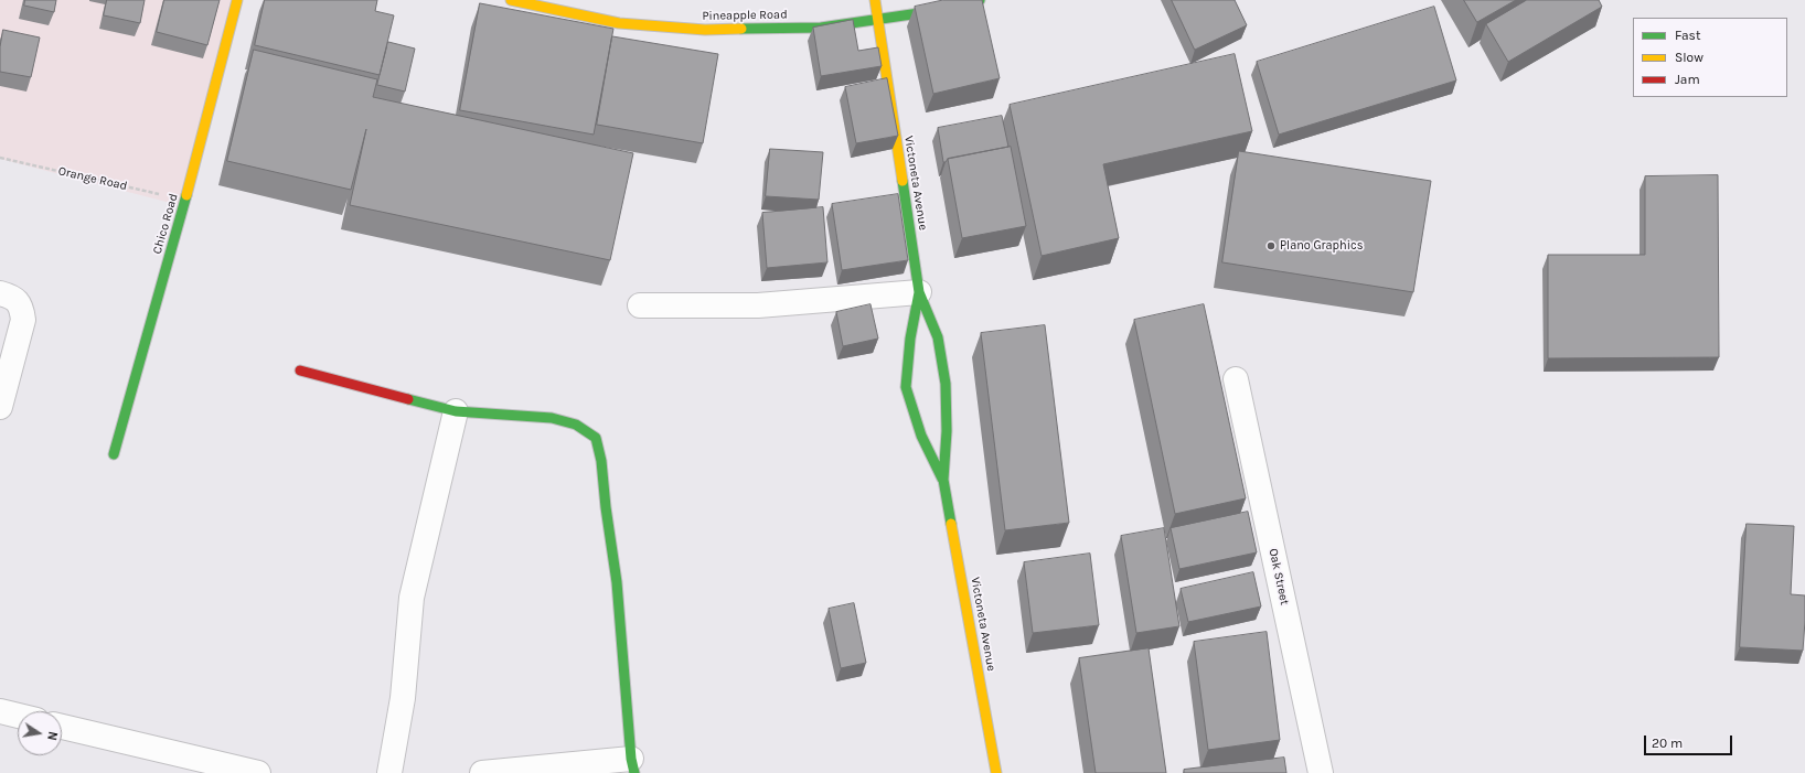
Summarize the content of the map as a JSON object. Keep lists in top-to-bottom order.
{
  "streets": {
    "street": [
      "Pineapple Road",
      "Victoneta Avenue",
      "Chico Road",
      "Oak Street"
    ],
    "path": ["Orange Road"]
  },
  "crossings": [
    ["Pineapple Road", "Victoneta Avenue"],
    ["Orange Road", "Chico Road"]
  ],
  "places": ["Plano Graphics"],
  "legend": ["Fast", "Slow", "Jam"],
  "scale_bar": "20 m",
  "north": "right"
}
